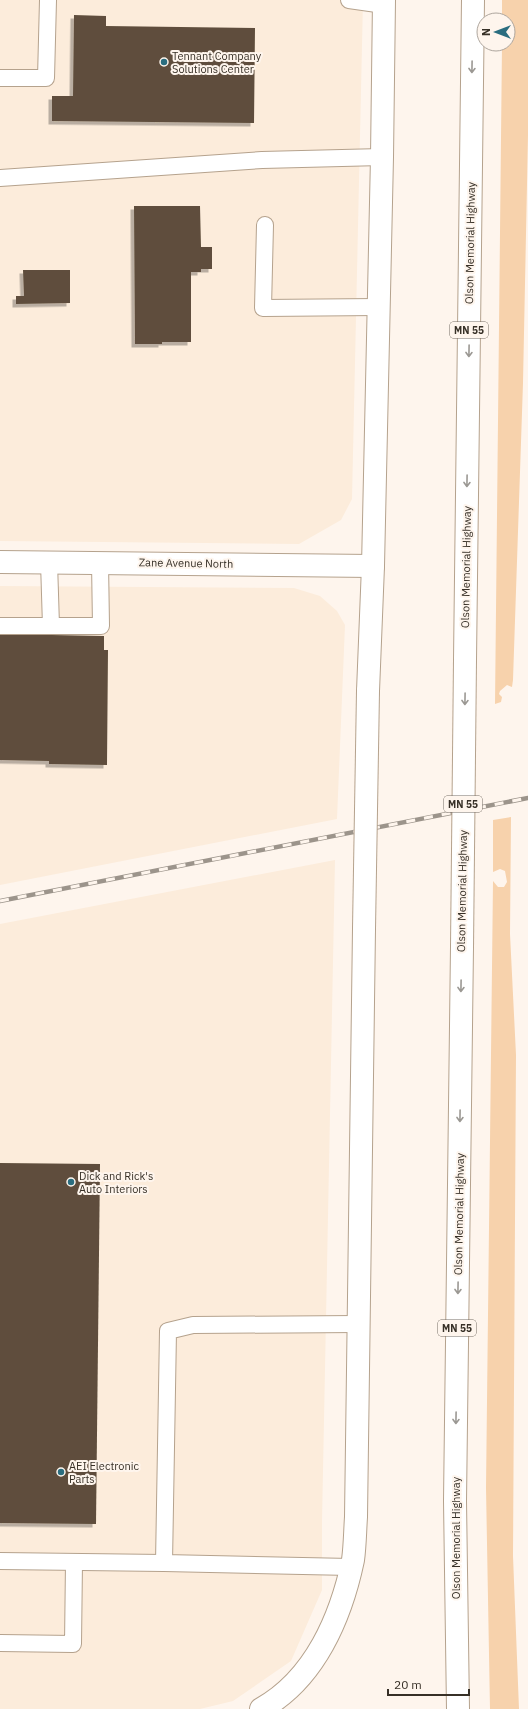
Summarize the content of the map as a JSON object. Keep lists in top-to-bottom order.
{
  "streets": {
    "main road": ["Olson Memorial Highway", "MN 55", "Zane Avenue North"]
  },
  "places": ["Tennant Company Solutions Center", "Dick and Rick's Auto Interiors", "AEI Electronic Parts"],
  "scale_bar": "20 m",
  "north": "left"
}
